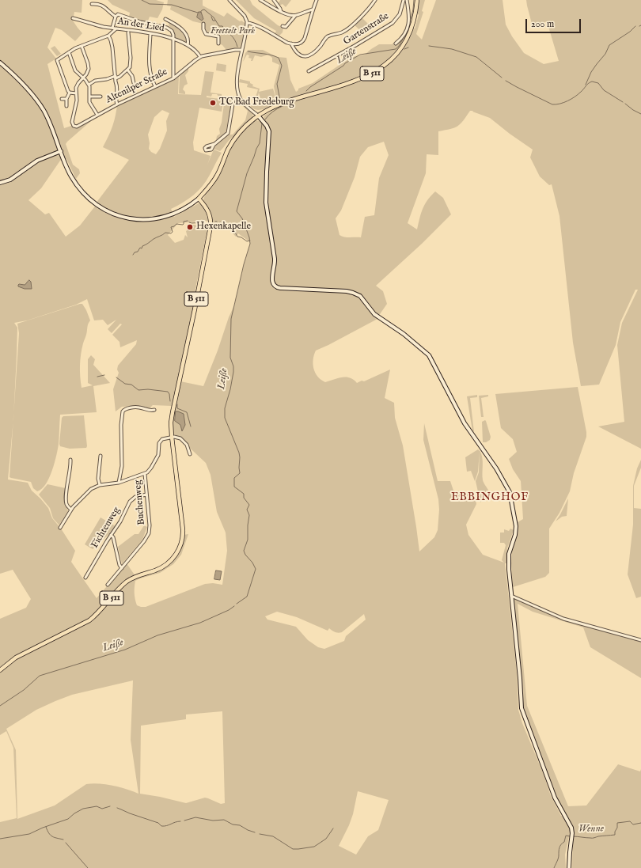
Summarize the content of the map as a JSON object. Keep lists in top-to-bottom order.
{
  "streets": {
    "main road": ["B 511"],
    "street": [
      "An der Lied",
      "Gartenstraße",
      "Altenilper Straße",
      "Buchenweg",
      "Fichtenweg"
    ]
  },
  "crossings": [
    ["An der Lied", "Altenilper Straße"],
    ["B 511", "Buchenweg"],
    ["Buchenweg", "Fichtenweg"]
  ],
  "districts": ["EBBINGHOF"],
  "water": ["Leiße", "Wenne"],
  "parks": ["Frettelt Park"],
  "places": ["TC Bad Fredeburg", "Hexenkapelle"],
  "scale_bar": "200 m"
}
